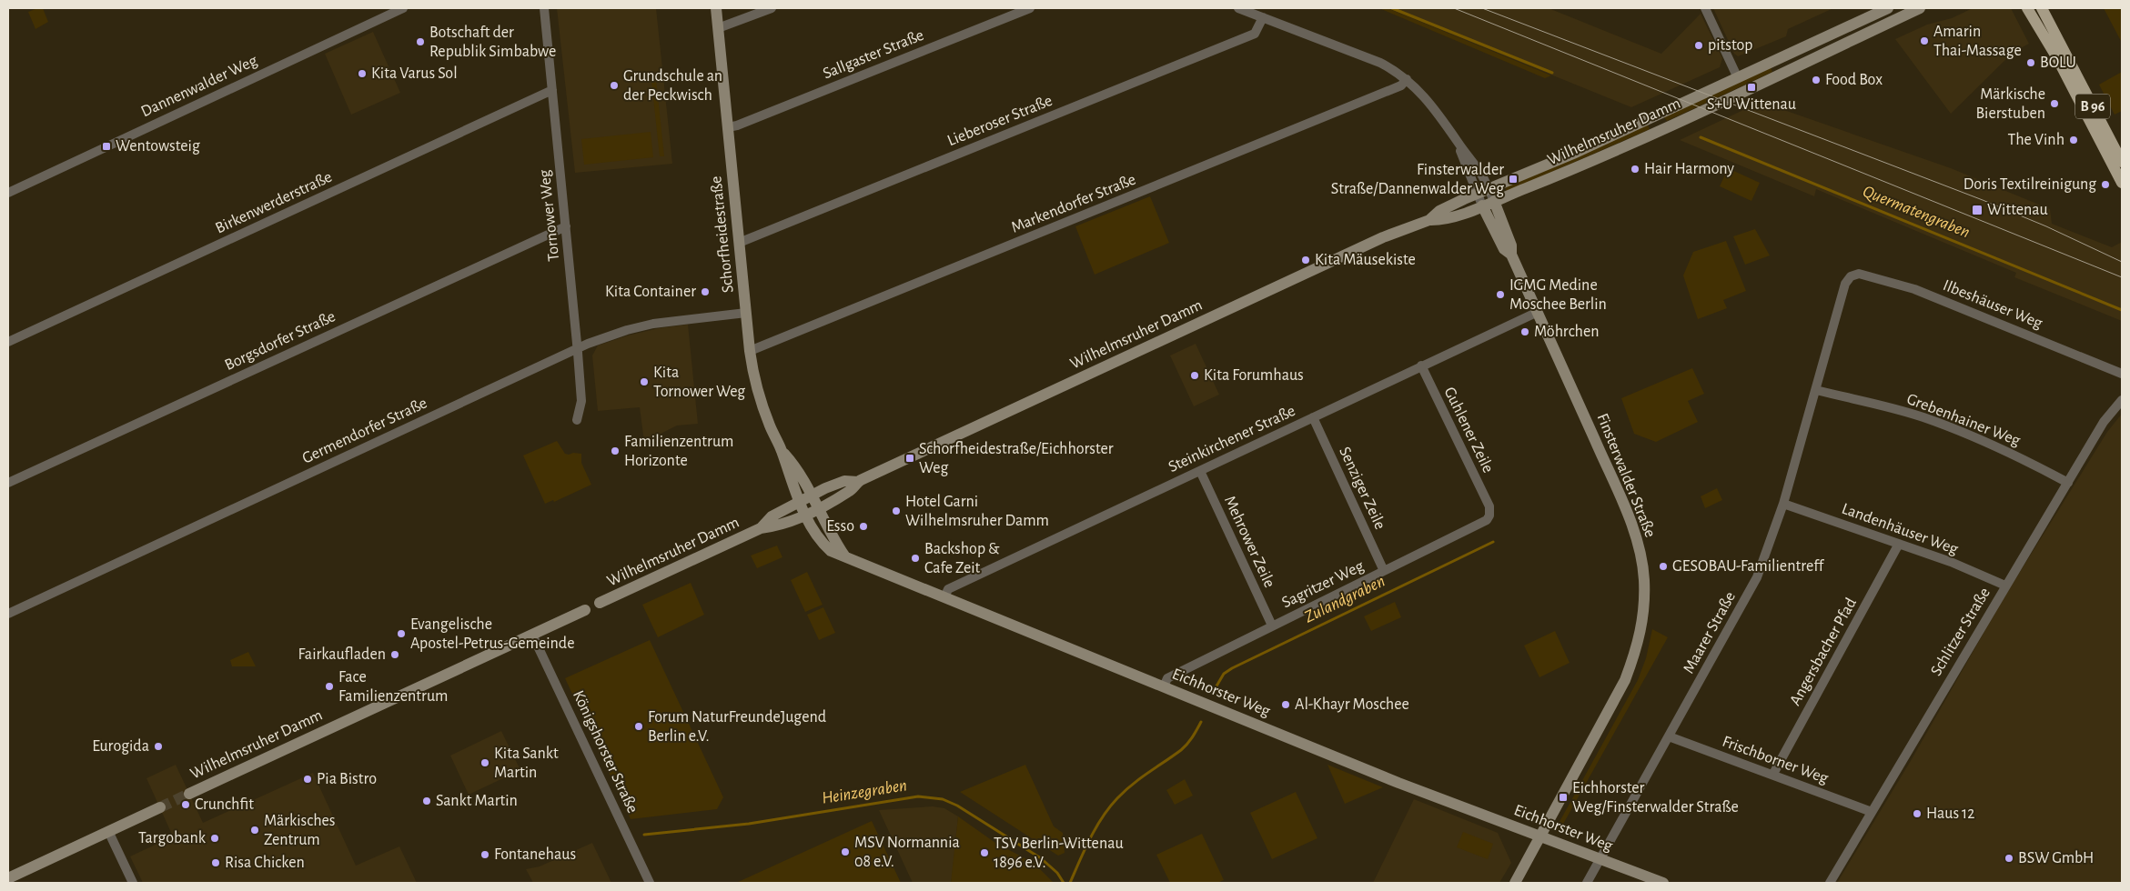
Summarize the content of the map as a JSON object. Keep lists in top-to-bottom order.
{
  "streets": {
    "main road": [
      "B 96",
      "Wilhelmsruher Damm",
      "Schorfheidestraße",
      "Finsterwalder Straße",
      "Eichhorster Weg"
    ],
    "street": [
      "Sallgaster Straße",
      "Dannenwalder Weg",
      "Lieberoser Straße",
      "Birkenwerderstraße",
      "Markendorfer Straße",
      "Tornower Weg",
      "Ilbeshäuser Weg",
      "Borgsdorfer Straße",
      "Grebenhainer Weg",
      "Guhlener Zeile",
      "Germendorfer Straße",
      "Steinkirchener Straße",
      "Senziger Zeile",
      "Landenhäuser Weg",
      "Mehrower Zeile",
      "Sagritzer Weg",
      "Schlitzer Straße",
      "Maarer Straße",
      "Angersbacher Pfad",
      "Königshorster Straße",
      "Frischborner Weg"
    ]
  },
  "crossings": [
    ["Sallgaster Straße", "Schorfheidestraße"],
    ["Lieberoser Straße", "Schorfheidestraße"],
    ["Wilhelmsruher Damm", "Schorfheidestraße"],
    ["Wilhelmsruher Damm", "Finsterwalder Straße"],
    ["Wilhelmsruher Damm", "Eichhorster Weg"],
    ["Wilhelmsruher Damm", "Königshorster Straße"],
    ["Birkenwerderstraße", "Tornower Weg"],
    ["Markendorfer Straße", "Schorfheidestraße"],
    ["Tornower Weg", "Borgsdorfer Straße"],
    ["Tornower Weg", "Germendorfer Straße"],
    ["Schorfheidestraße", "Germendorfer Straße"],
    ["Schorfheidestraße", "Eichhorster Weg"],
    ["Ilbeshäuser Weg", "Maarer Straße"],
    ["Grebenhainer Weg", "Schlitzer Straße"],
    ["Grebenhainer Weg", "Maarer Straße"],
    ["Guhlener Zeile", "Steinkirchener Straße"],
    ["Guhlener Zeile", "Sagritzer Weg"],
    ["Steinkirchener Straße", "Finsterwalder Straße"],
    ["Steinkirchener Straße", "Senziger Zeile"],
    ["Steinkirchener Straße", "Mehrower Zeile"],
    ["Steinkirchener Straße", "Eichhorster Weg"],
    ["Finsterwalder Straße", "Eichhorster Weg"],
    ["Senziger Zeile", "Sagritzer Weg"],
    ["Landenhäuser Weg", "Schlitzer Straße"],
    ["Landenhäuser Weg", "Maarer Straße"],
    ["Landenhäuser Weg", "Angersbacher Pfad"],
    ["Mehrower Zeile", "Sagritzer Weg"],
    ["Sagritzer Weg", "Eichhorster Weg"],
    ["Schlitzer Straße", "Frischborner Weg"],
    ["Maarer Straße", "Eichhorster Weg"],
    ["Maarer Straße", "Frischborner Weg"],
    ["Angersbacher Pfad", "Frischborner Weg"]
  ],
  "water": ["Quermatengraben", "Zulandgraben", "Heinzegraben"],
  "places": {
    "other": [
      "Amarin Thai-Massage",
      "Botschaft der Republik Simbabwe",
      "pitstop",
      "BOLU",
      "Kita Varus Sol",
      "Food Box",
      "Grundschule an der Peckwisch",
      "Märkische Bierstuben",
      "The Vinh",
      "Hair Harmony",
      "Doris Textilreinigung",
      "Kita Mäusekiste",
      "Kita Container",
      "IGMG Medine Moschee Berlin",
      "Möhrchen",
      "Kita Forumhaus",
      "Kita Tornower Weg",
      "Familienzentrum Horizonte",
      "Hotel Garni Wilhelmsruher Damm",
      "Esso",
      "Backshop & Cafe Zeit",
      "GESOBAU-Familientreff",
      "Evangelische Apostel-Petrus-Gemeinde",
      "Fairkaufladen",
      "Face Familienzentrum",
      "Al-Khayr Moschee",
      "Forum NaturFreundeJugend Berlin e.V.",
      "Eurogida",
      "Kita Sankt Martin",
      "Pia Bistro",
      "Sankt Martin",
      "Crunchfit",
      "Haus 12",
      "Märkisches Zentrum",
      "Targobank",
      "MSV Normannia 08 e.V.",
      "TSV Berlin-Wittenau 1896 e.V.",
      "Fontanehaus",
      "BSW GmbH",
      "Risa Chicken"
    ],
    "transit": [
      "S+U Wittenau",
      "Wentowsteig",
      "Finsterwalder Straße/Dannenwalder Weg",
      "Wittenau",
      "Schorfheidestraße/Eichhorster Weg",
      "Eichhorster Weg/Finsterwalder Straße"
    ]
  }
}
